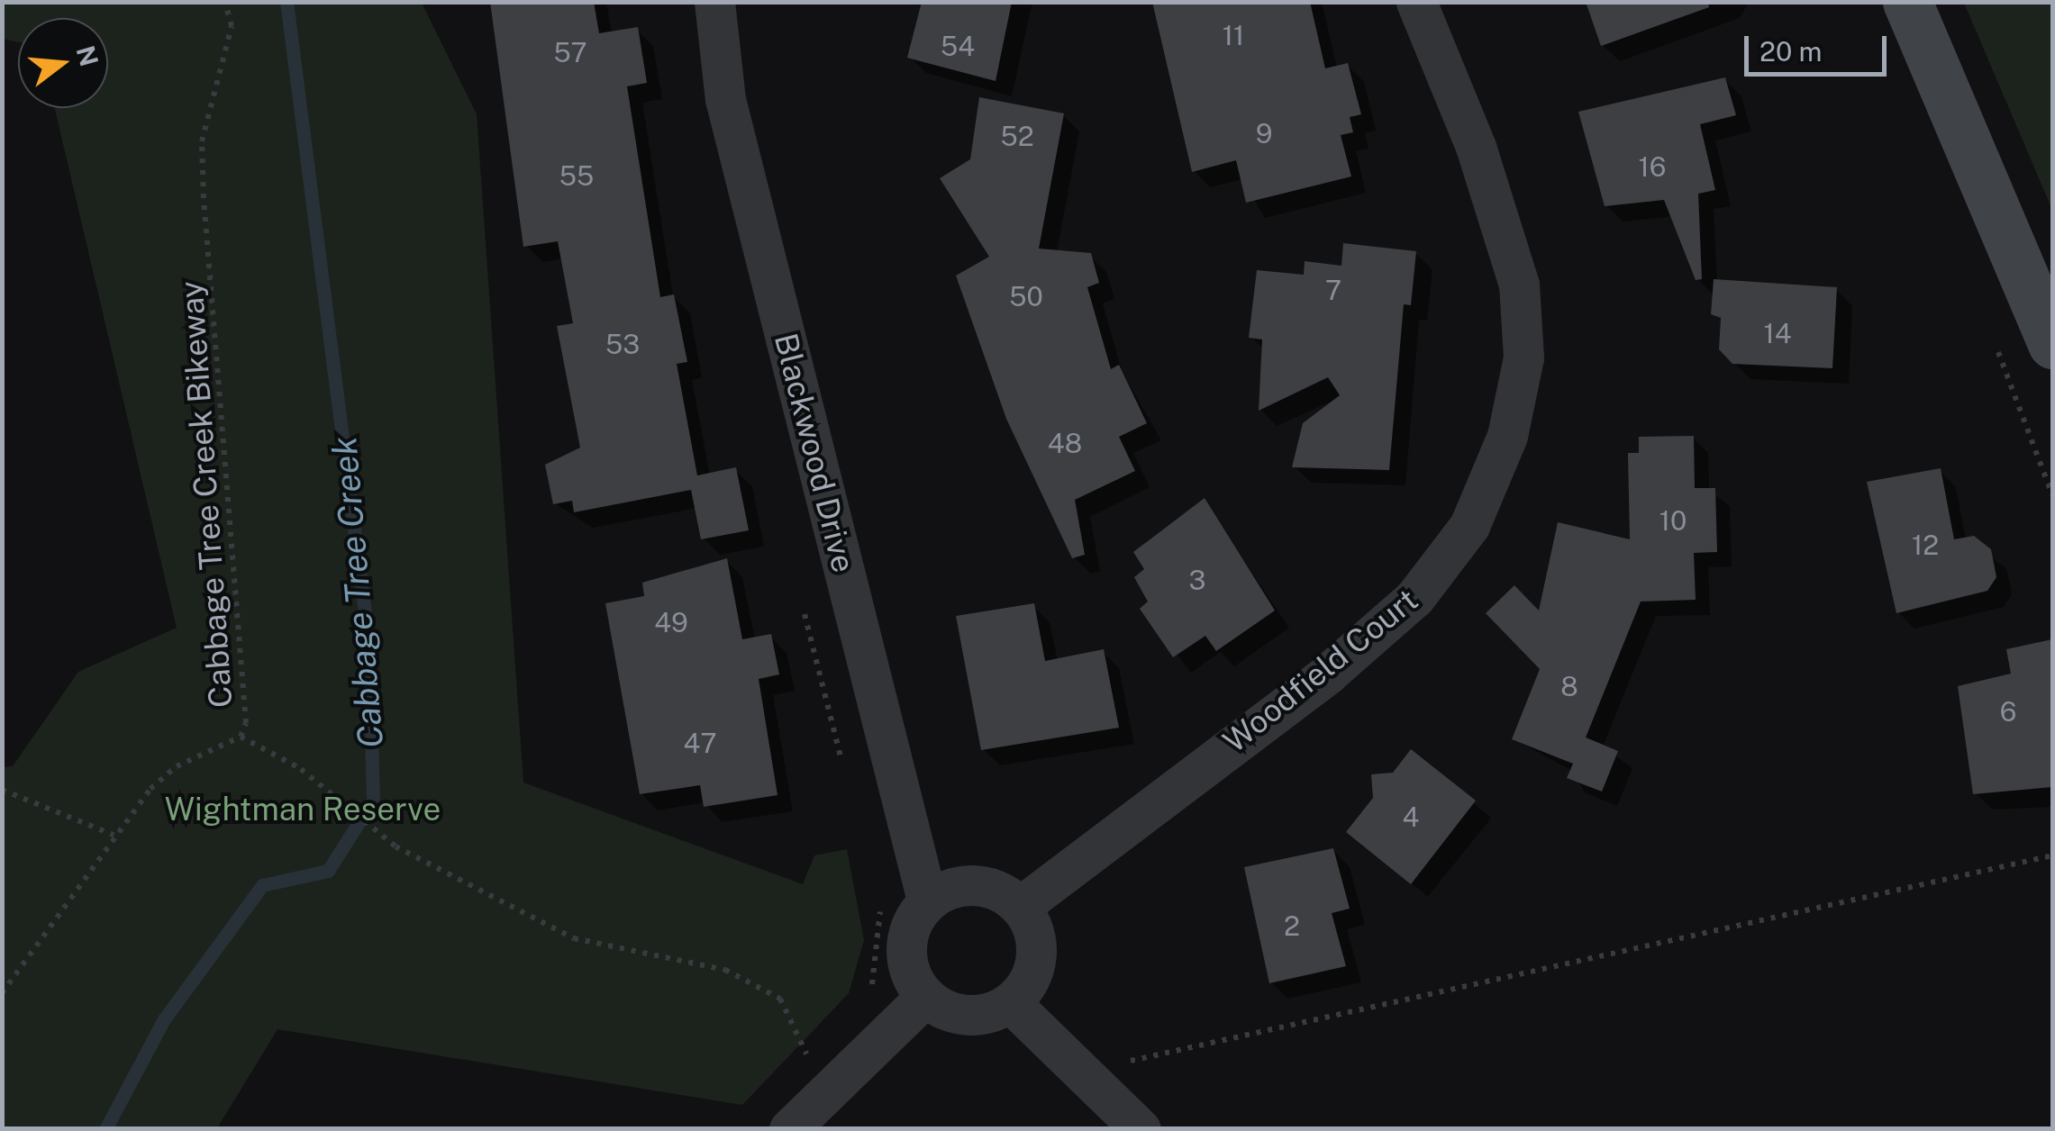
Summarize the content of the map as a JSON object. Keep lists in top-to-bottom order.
{
  "streets": {
    "street": ["Blackwood Drive", "Woodfield Court"],
    "path": ["Cabbage Tree Creek Bikeway"]
  },
  "crossings": [
    ["Blackwood Drive", "Woodfield Court"]
  ],
  "water": ["Cabbage Tree Creek"],
  "parks": ["Wightman Reserve"],
  "house_numbers": [
    "11",
    "54",
    "57",
    "9",
    "52",
    "16",
    "55",
    "7",
    "50",
    "14",
    "53",
    "48",
    "10",
    "12",
    "3",
    "49",
    "8",
    "6",
    "47",
    "4",
    "2"
  ],
  "scale_bar": "20 m",
  "north": "right"
}
